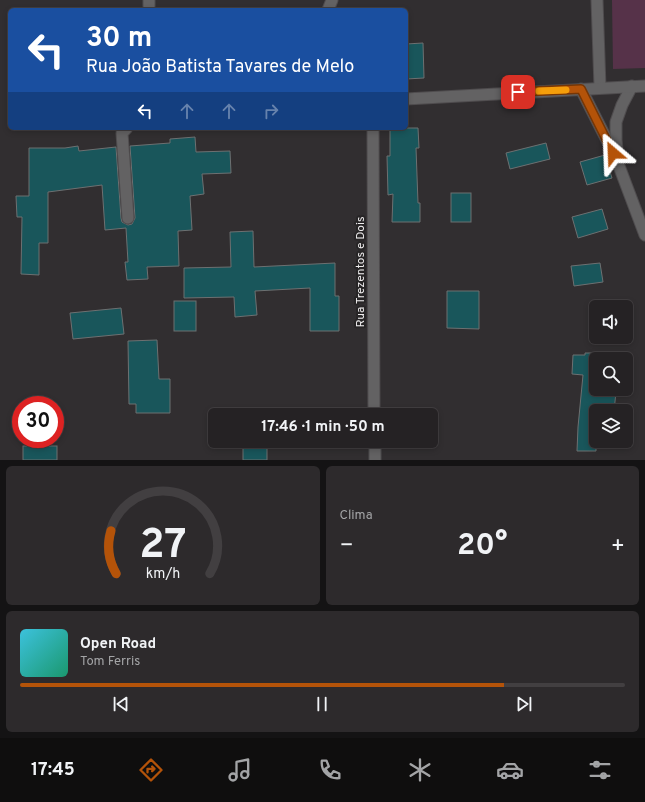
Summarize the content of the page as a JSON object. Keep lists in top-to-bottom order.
{
  "streets": {
    "street": ["Rua Trezentos e Dois"]
  },
  "page": {
    "turn": ["30 m", "Rua João Batista Tavares de Melo"],
    "limit": "30",
    "trip": "17:46 · 1 min · 50 m",
    "tile": "Clima",
    "heat": ["−", "20°", "+"],
    "song": ["Open Road", "Tom Ferris"],
    "tabs": "17:45",
    "gauge": ["27", "km/h"]
  }
}
